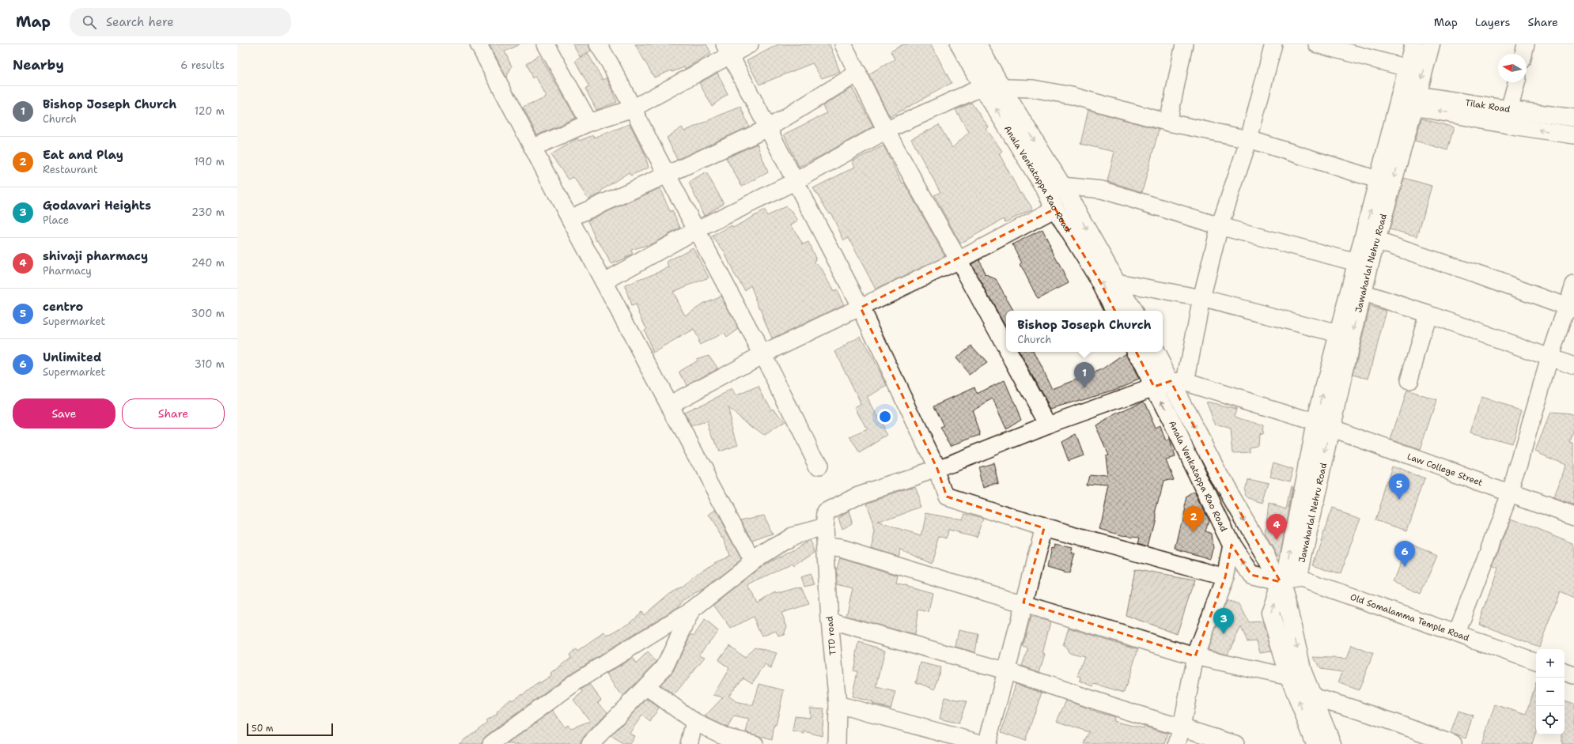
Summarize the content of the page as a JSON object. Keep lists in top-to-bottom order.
{
  "streets": {
    "main road": ["Anala Venkatappa Rao Road", "Jawaharlal Nehru Road"],
    "street": [
      "Tilak Road",
      "Law College Street",
      "Old Somalamma Temple Road",
      "TTD road"
    ]
  },
  "crossings": [
    ["Tilak Road", "Jawaharlal Nehru Road"],
    ["Anala Venkatappa Rao Road", "Jawaharlal Nehru Road"],
    ["Anala Venkatappa Rao Road", "Law College Street"],
    ["Anala Venkatappa Rao Road", "Old Somalamma Temple Road"],
    ["Jawaharlal Nehru Road", "Law College Street"],
    ["Jawaharlal Nehru Road", "Old Somalamma Temple Road"]
  ],
  "scale_bar": "50 m",
  "north": "left",
  "page": {
    "header": "Map",
    "search": "Search here",
    "nav": ["Map", "Layers", "Share"],
    "heading": ["Nearby", "6 results"],
    "list": [
      {
        "mark": "1",
        "name": "Bishop Joseph Church",
        "note": "Church",
        "value": "120 m"
      },
      {
        "mark": "2",
        "name": "Eat and Play",
        "note": "Restaurant",
        "value": "190 m"
      },
      {
        "mark": "3",
        "name": "Godavari Heights",
        "note": "Place",
        "value": "230 m"
      },
      {
        "mark": "4",
        "name": "shivaji pharmacy",
        "note": "Pharmacy",
        "value": "240 m"
      },
      {
        "mark": "5",
        "name": "centro",
        "note": "Supermarket",
        "value": "300 m"
      },
      {
        "mark": "6",
        "name": "Unlimited",
        "note": "Supermarket",
        "value": "310 m"
      }
    ],
    "popup": ["Bishop Joseph Church", "Church"],
    "pins": [
      "1",
      "5",
      "2",
      "4",
      "6",
      "3"
    ],
    "buttons": ["Save", "Share"],
    "map_buttons": ["+", "−"],
    "scale": "50 m"
  }
}
